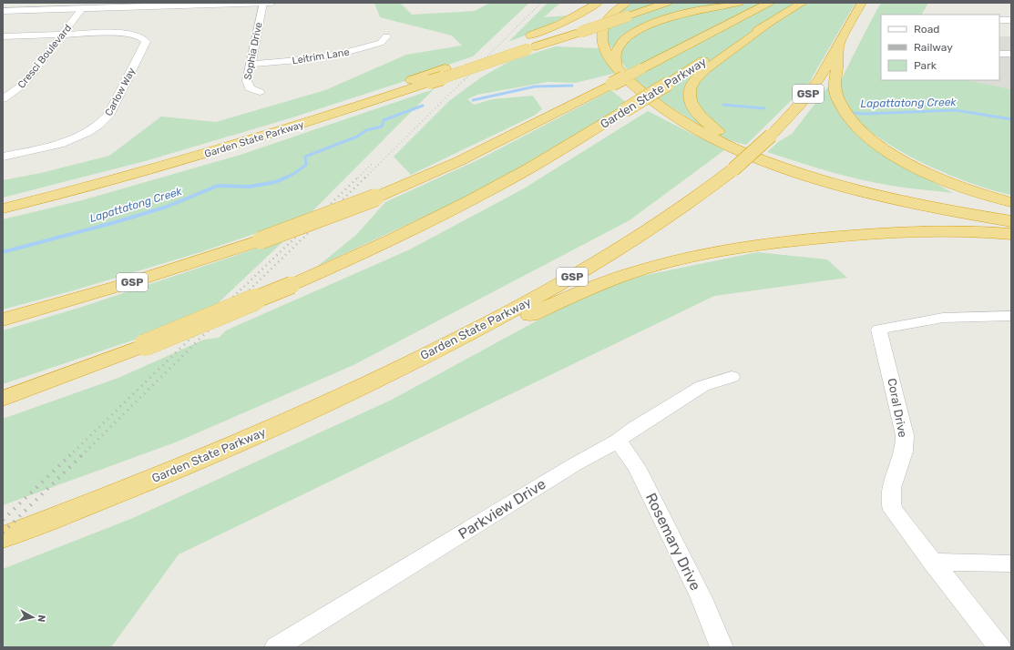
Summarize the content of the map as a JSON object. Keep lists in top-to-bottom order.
{
  "streets": {
    "highway": ["Garden State Parkway", "GSP"],
    "street": [
      "Sophia Drive",
      "Cresci Boulevard",
      "Leitrim Lane",
      "Carlow Way",
      "Coral Drive",
      "Parkview Drive",
      "Rosemary Drive"
    ]
  },
  "crossings": [
    ["Sophia Drive", "Leitrim Lane"],
    ["Cresci Boulevard", "Carlow Way"],
    ["Parkview Drive", "Rosemary Drive"]
  ],
  "water": ["Lapattatong Creek"],
  "legend": ["Road", "Railway", "Park"],
  "north": "right"
}
